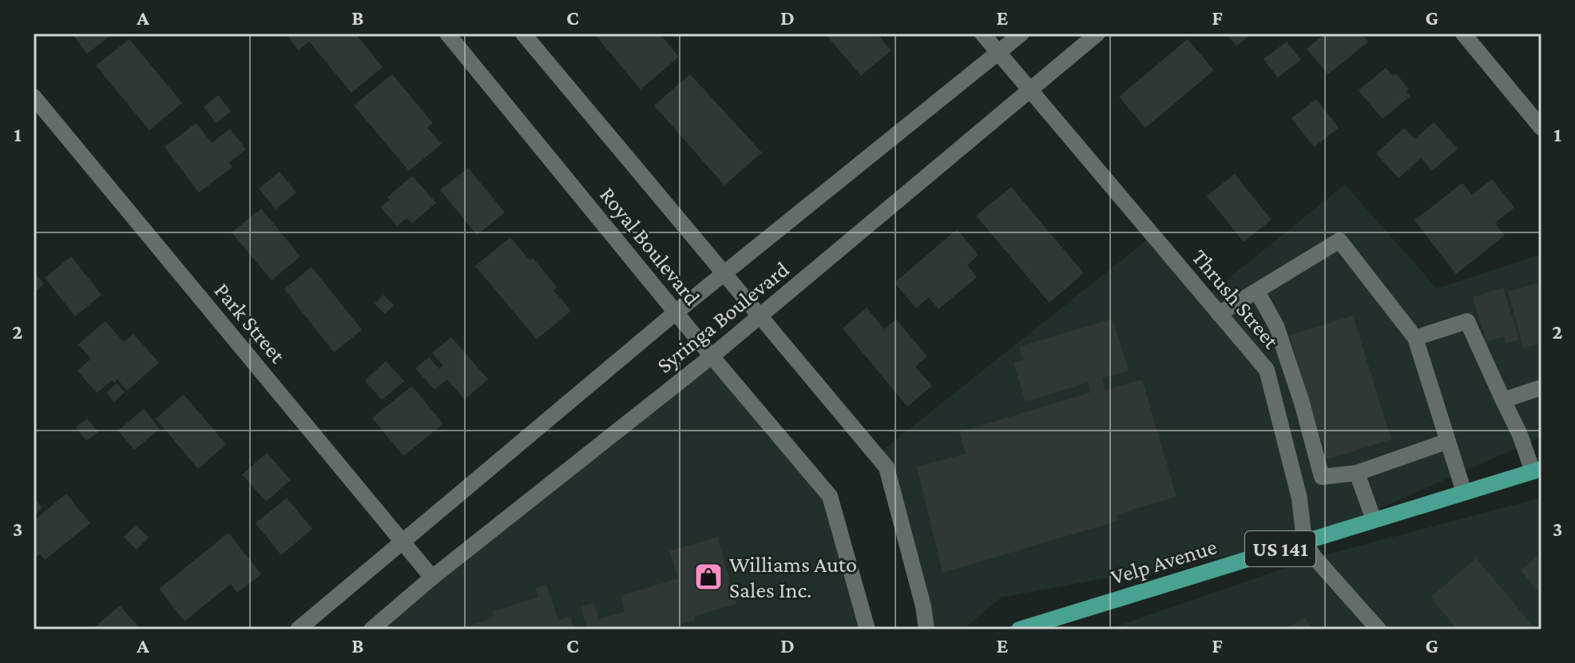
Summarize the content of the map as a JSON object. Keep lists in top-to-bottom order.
{
  "streets": {
    "main road": ["US 141", "Velp Avenue"],
    "street": [
      "Royal Boulevard",
      "Thrush Street",
      "Syringa Boulevard",
      "Park Street"
    ]
  },
  "crossings": [
    ["Royal Boulevard", "Syringa Boulevard"],
    ["Thrush Street", "Syringa Boulevard"],
    ["Thrush Street", "Velp Avenue"],
    ["Syringa Boulevard", "Park Street"]
  ],
  "places": {
    "shop": ["Williams Auto Sales Inc."]
  },
  "grid": {
    "columns": [
      "A",
      "B",
      "C",
      "D",
      "E",
      "F",
      "G"
    ],
    "rows": ["1", "2", "3"]
  }
}
